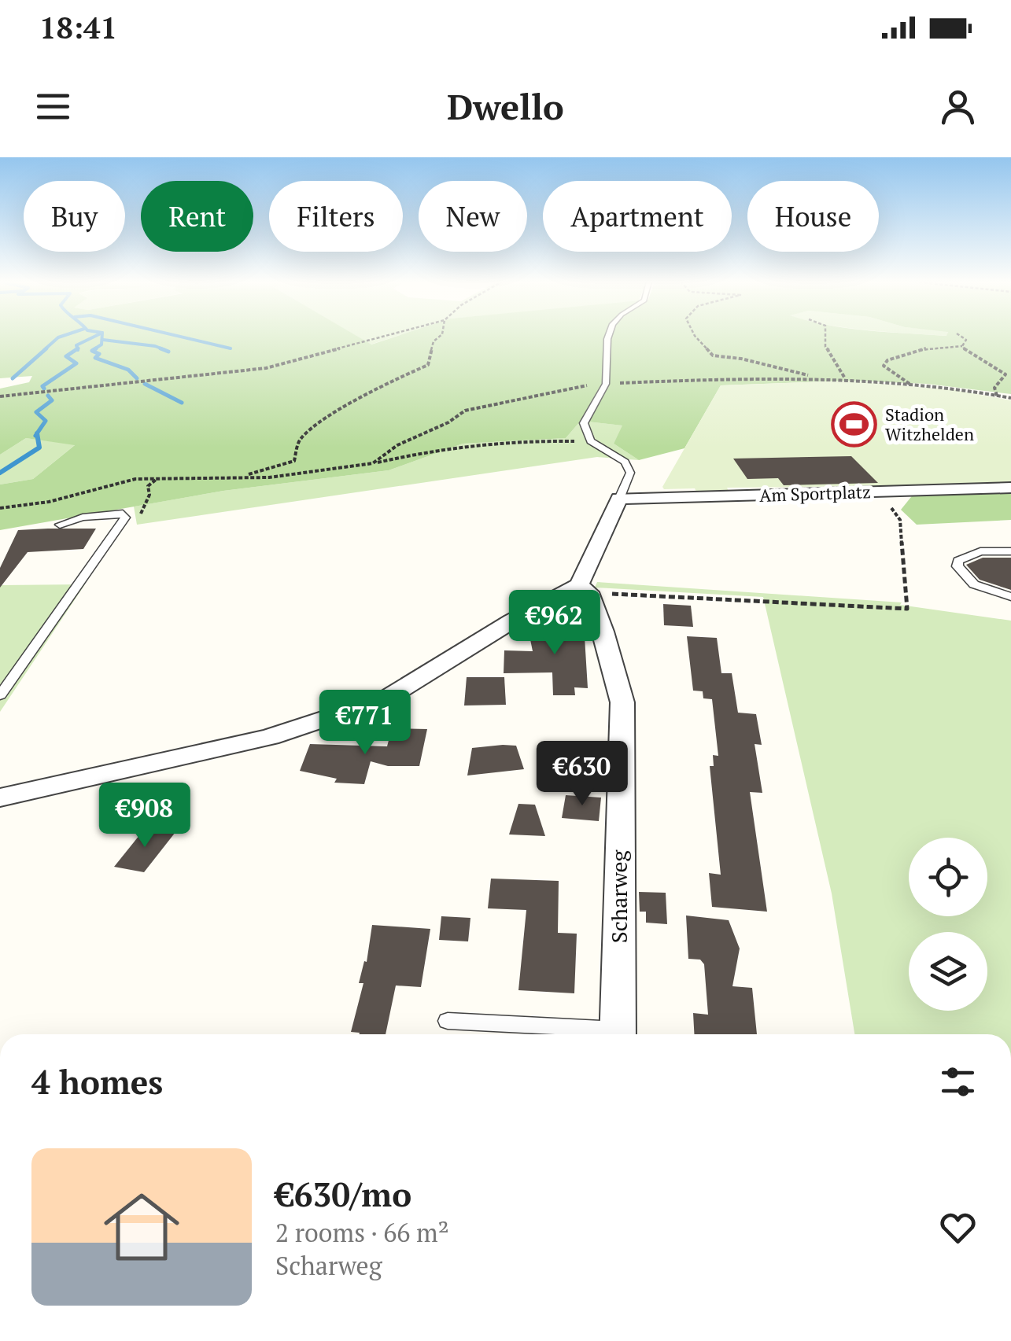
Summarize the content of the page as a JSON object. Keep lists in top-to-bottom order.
{
  "streets": {
    "street": ["Am Sportplatz", "Scharweg"]
  },
  "places": {
    "sports": ["Stadion Witzhelden"]
  },
  "page": {
    "status": "18:41",
    "header": "Dwello",
    "chip": [
      "Buy",
      "Rent",
      "Filters",
      "New",
      "Apartment",
      "House"
    ],
    "price": [
      "€962",
      "€771",
      "€630",
      "€908"
    ],
    "heading": "4 homes",
    "list": [
      {
        "name": "€630/mo",
        "note": "2 rooms · 66 m² · Scharweg"
      }
    ]
  }
}
